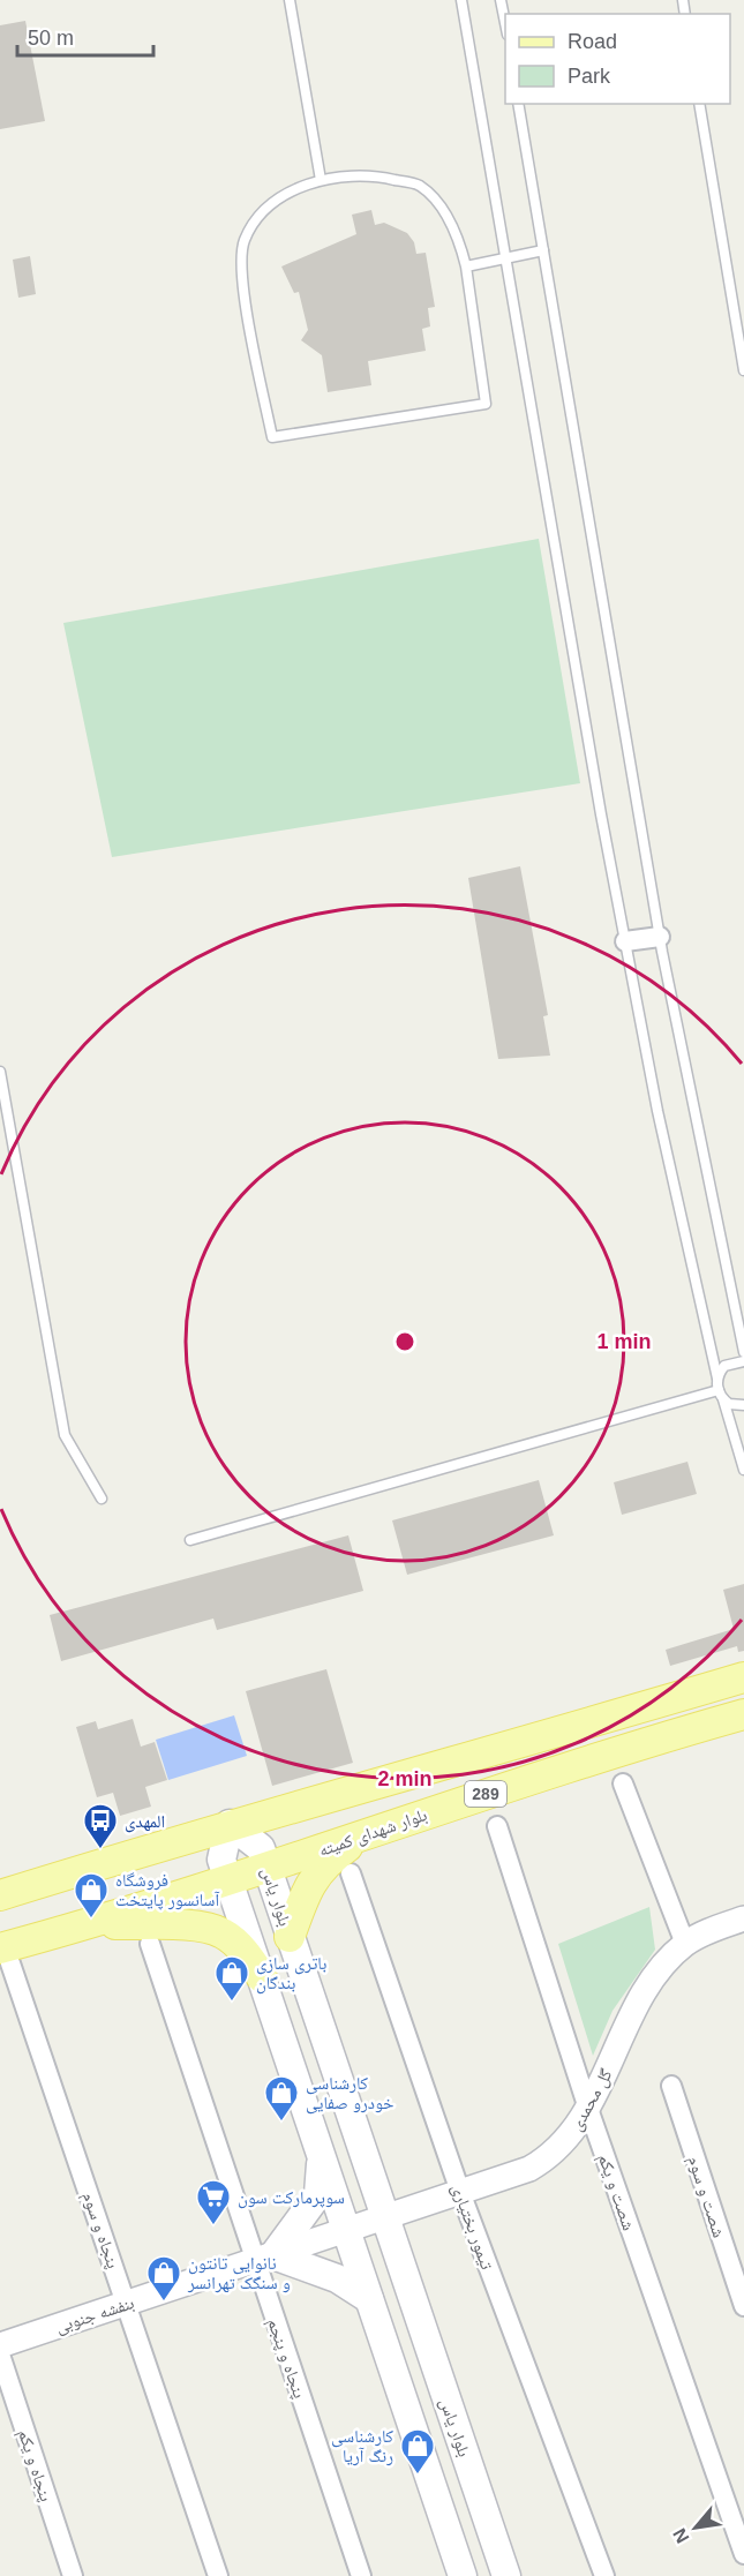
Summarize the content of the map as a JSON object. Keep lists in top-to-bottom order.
{
  "streets": {
    "main road": ["289", "بلوار شهدای کمیته", "بلوار یاس"],
    "street": [
      "گل محمدی",
      "شصت و یکم",
      "شصت و سوم",
      "تیمور بختیاری",
      "پنجاه و سوم",
      "بنفشه جنوبی",
      "پنجاه و پنجم",
      "پنجاه و یکم"
    ]
  },
  "crossings": [
    ["289", "بلوار یاس"],
    ["بلوار شهدای کمیته", "بلوار یاس"],
    ["بلوار شهدای کمیته", "پنجاه و سوم"],
    ["بلوار یاس", "گل محمدی"],
    ["بلوار یاس", "بنفشه جنوبی"],
    ["گل محمدی", "شصت و یکم"],
    ["گل محمدی", "تیمور بختیاری"],
    ["گل محمدی", "بنفشه جنوبی"],
    ["پنجاه و سوم", "بنفشه جنوبی"],
    ["بنفشه جنوبی", "پنجاه و پنجم"]
  ],
  "places": {
    "bus stop": ["المهدی"],
    "shop": [
      "فروشگاه آسانسور پایتخت",
      "باتری سازی بندگان",
      "کارشناسی خودرو صفایی",
      "نانوایی تانتون و سنگک تهرانسر",
      "کارشناسی رنگ آریا"
    ],
    "supermarket": ["سوپرمارکت سون"]
  },
  "legend": ["Road", "Park"],
  "scale_bar": "50 m",
  "north": "bottom left",
  "rings": ["1 min", "2 min"]
}
